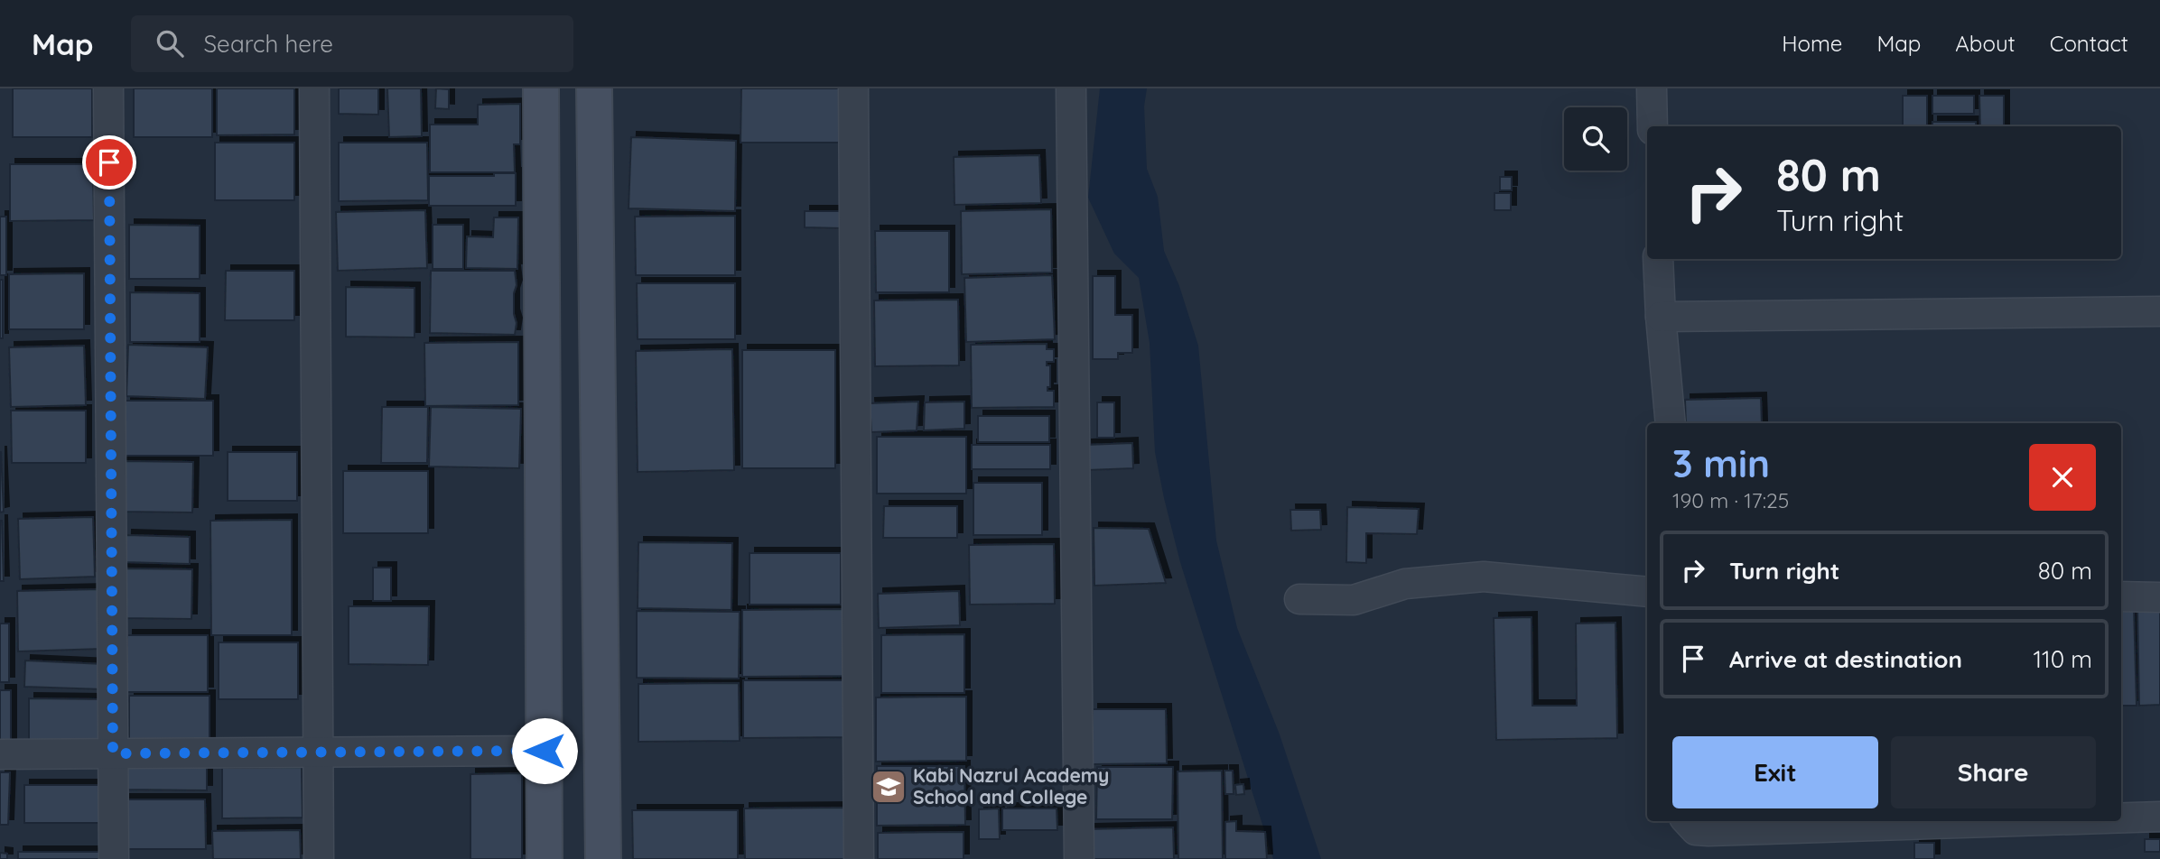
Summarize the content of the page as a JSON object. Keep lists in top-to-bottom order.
{
  "places": {
    "school or university": ["Kabi Nazrul Academy School and College"]
  },
  "page": {
    "header": "Map",
    "search": "Search here",
    "nav": [
      "Home",
      "Map",
      "About",
      "Contact"
    ],
    "turn": ["80 m", "Turn right"],
    "heading": ["3 min", "190 m · 17:25"],
    "list": [
      {
        "name": "Turn right",
        "value": "80 m"
      },
      {
        "name": "Arrive at destination",
        "value": "110 m"
      }
    ],
    "buttons": ["Exit", "Share"]
  }
}
